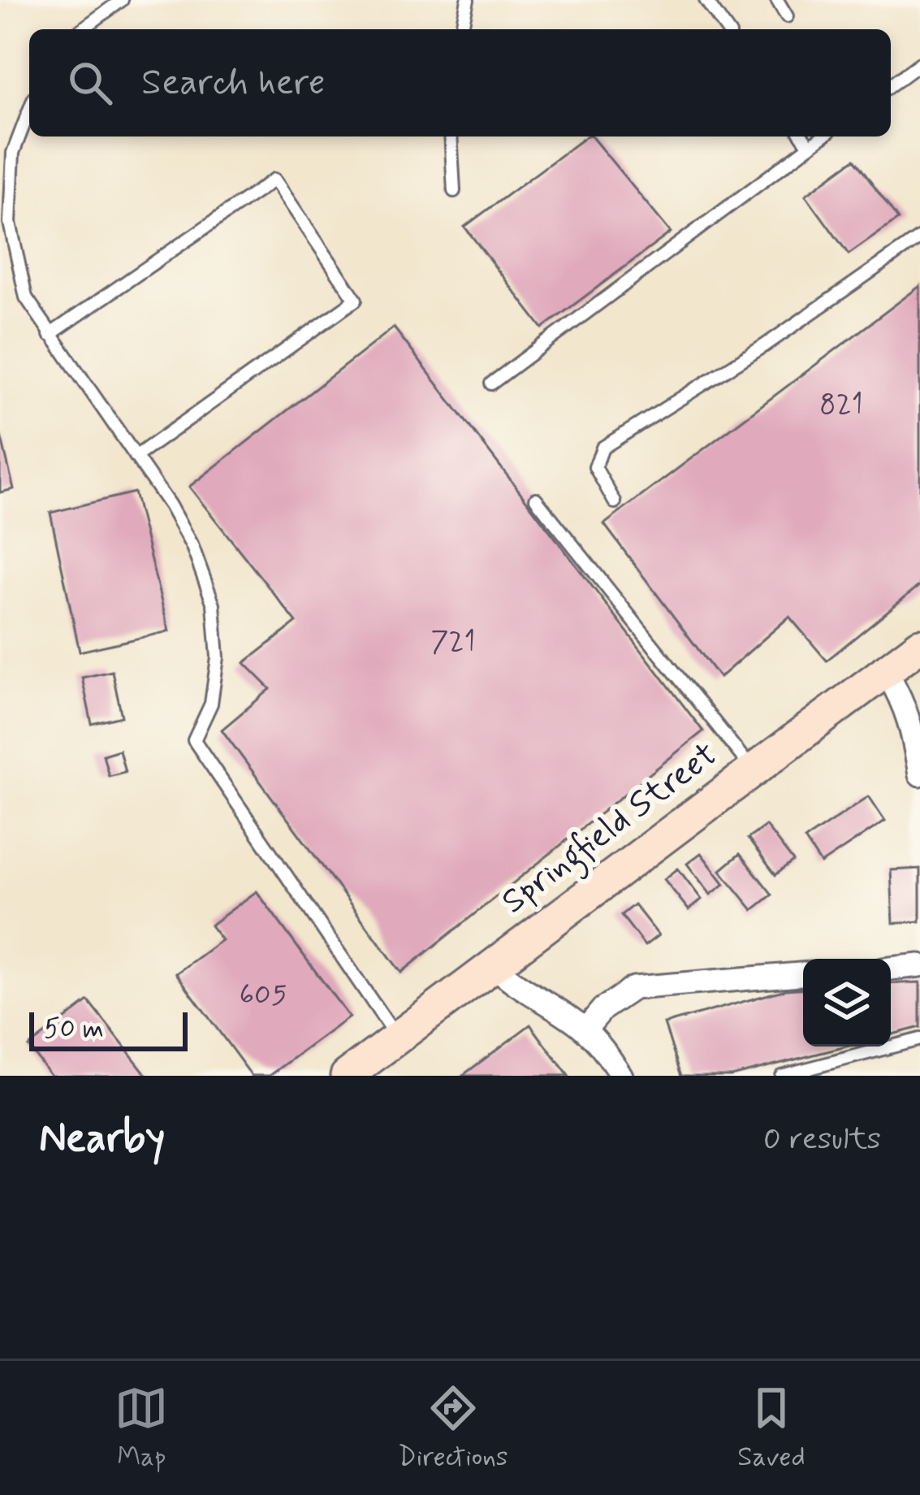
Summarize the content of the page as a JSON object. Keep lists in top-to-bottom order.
{
  "streets": {
    "main road": ["Springfield Street"]
  },
  "house_numbers": ["821", "721", "605"],
  "scale_bar": "50 m",
  "page": {
    "search": "Search here",
    "scale": "50 m",
    "heading": ["Nearby", "0 results"],
    "nav": ["Map", "Directions", "Saved"]
  }
}
